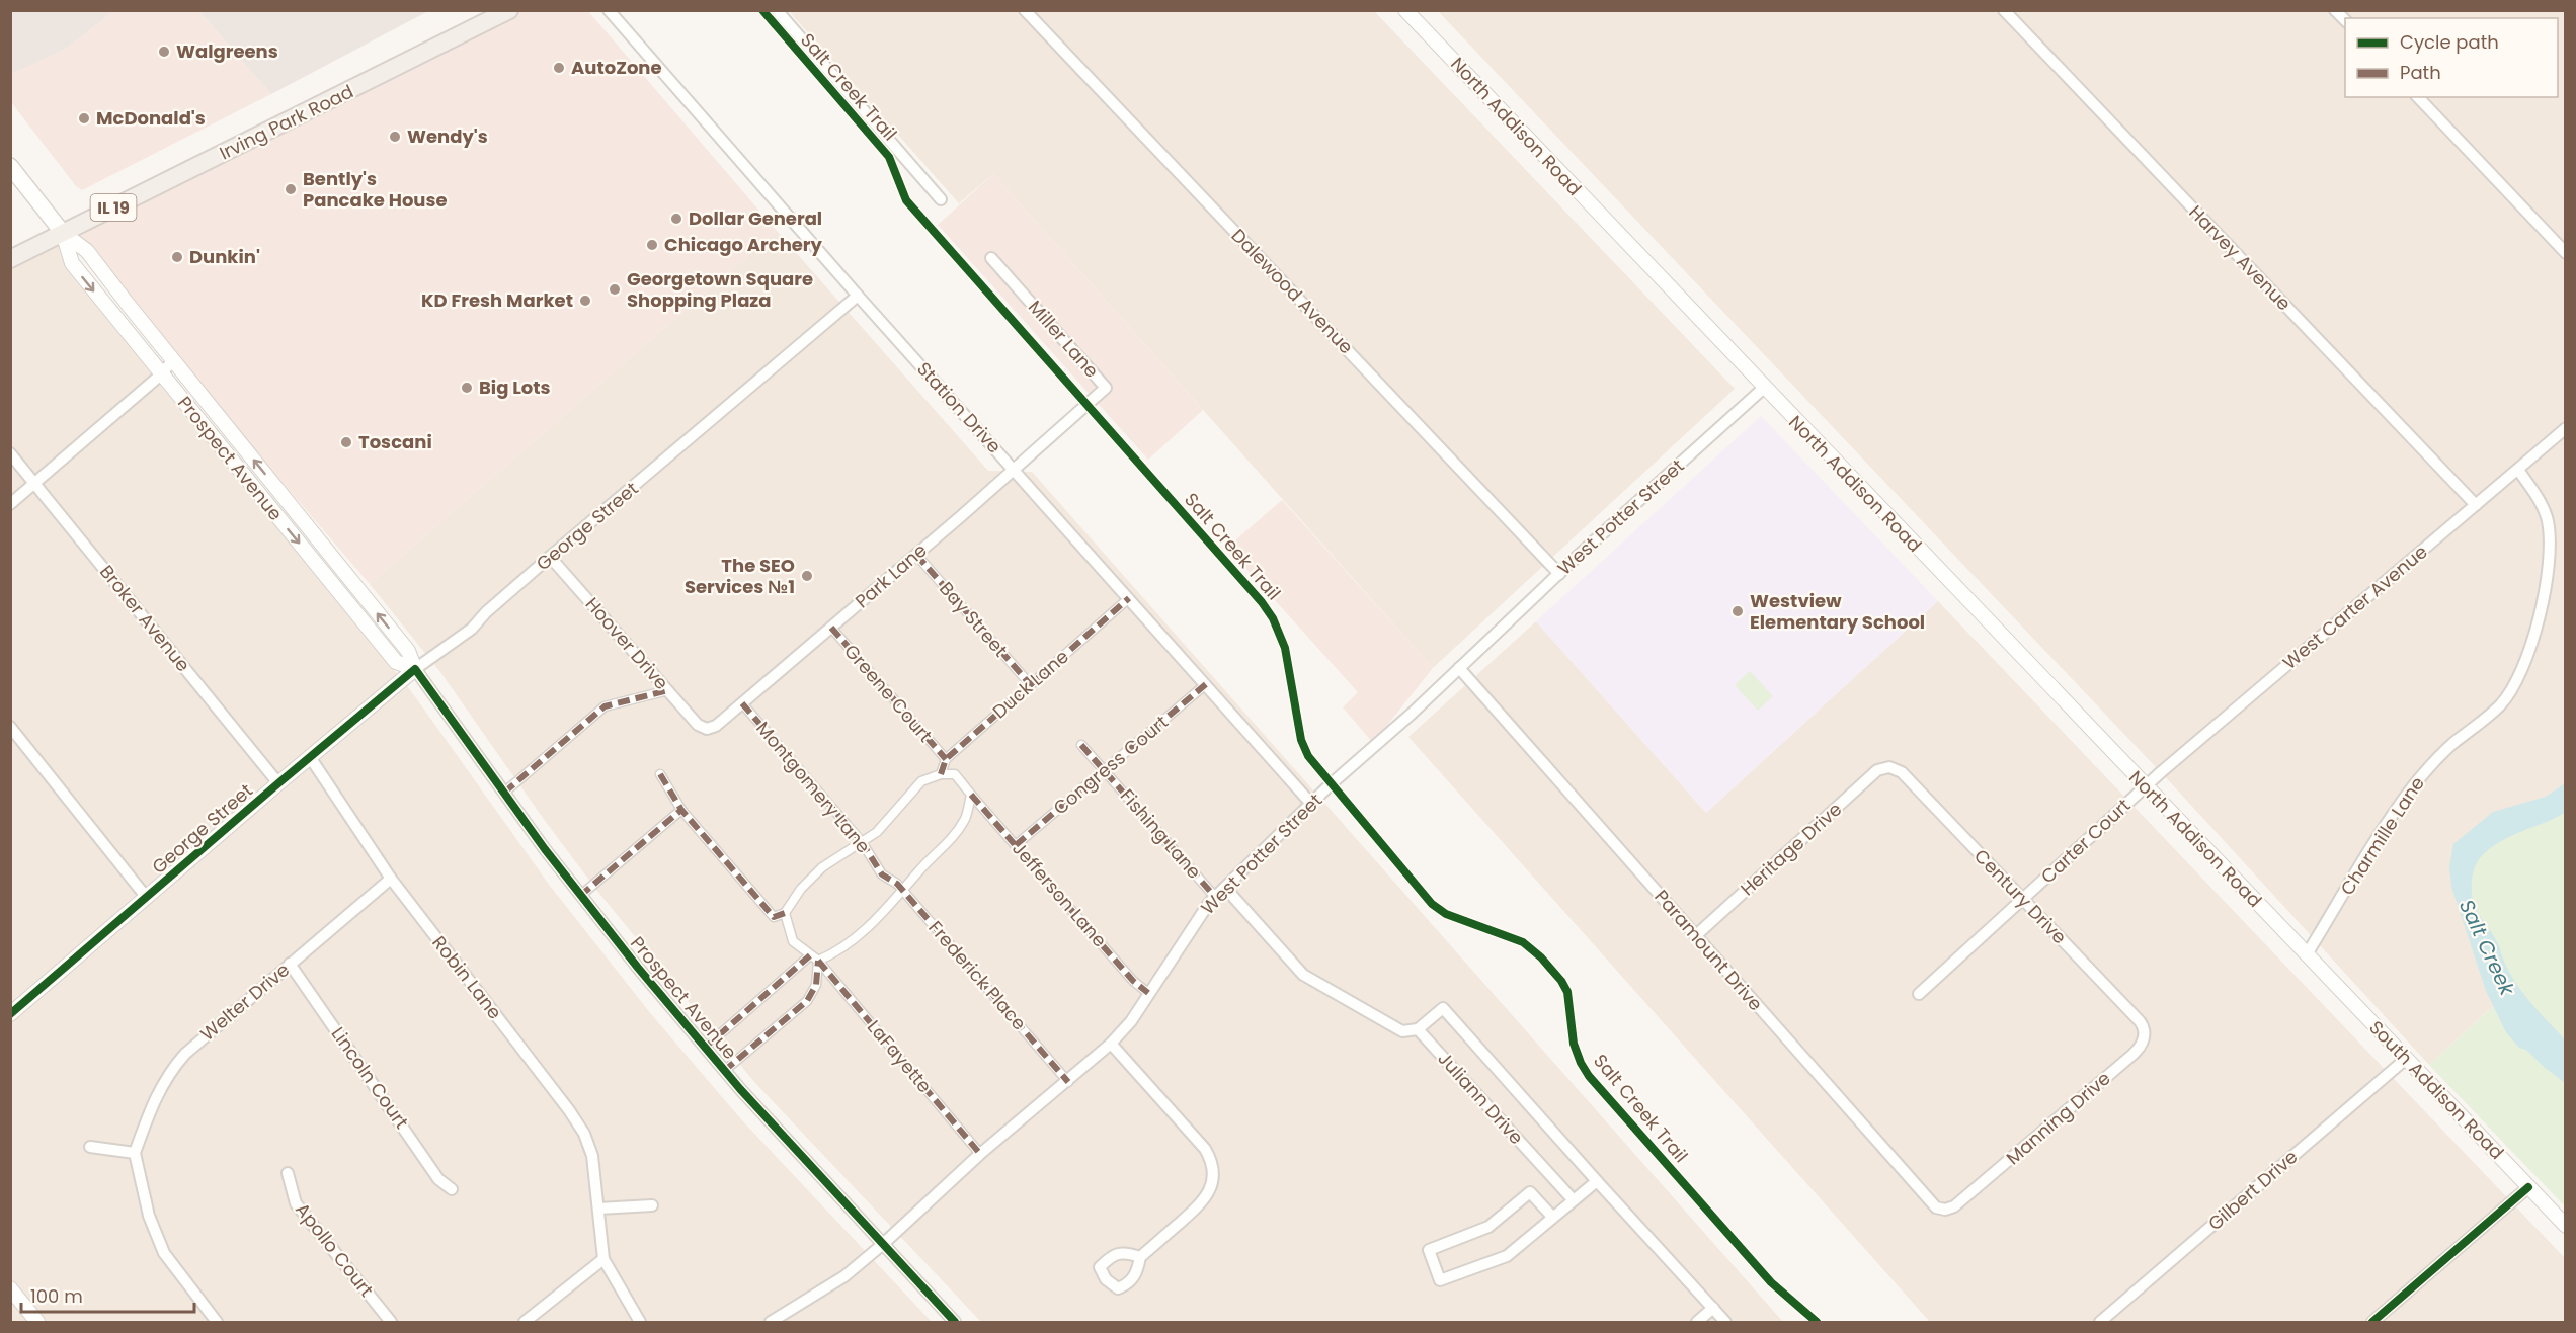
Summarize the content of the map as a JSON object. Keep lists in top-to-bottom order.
{
  "streets": {
    "main road": ["Irving Park Road", "IL 19", "Prospect Avenue"],
    "street": [
      "North Addison Road",
      "Harvey Avenue",
      "Dalewood Avenue",
      "Miller Lane",
      "Station Drive",
      "West Potter Street",
      "George Street",
      "Park Lane",
      "West Carter Avenue",
      "Broker Avenue",
      "Bay Street",
      "Hoover Drive",
      "Duck Lane",
      "Greene Court",
      "Congress Court",
      "Montgomery Lane",
      "Fishing Lane",
      "Charmille Lane",
      "Carter Court",
      "Heritage Drive",
      "Jefferson Lane",
      "Century Drive",
      "Paramount Drive",
      "Frederick Place",
      "Robin Lane",
      "Welter Drive",
      "LaFayette",
      "Lincoln Court",
      "South Addison Road",
      "Juliann Drive",
      "Manning Drive",
      "Gilbert Drive",
      "Apollo Court"
    ],
    "cycle path": ["Salt Creek Trail"]
  },
  "crossings": [
    ["Irving Park Road", "IL 19"],
    ["Irving Park Road", "Prospect Avenue"],
    ["North Addison Road", "West Potter Street"],
    ["North Addison Road", "West Carter Avenue"],
    ["North Addison Road", "Charmille Lane"],
    ["North Addison Road", "Carter Court"],
    ["North Addison Road", "South Addison Road"],
    ["IL 19", "Prospect Avenue"],
    ["Harvey Avenue", "West Carter Avenue"],
    ["Dalewood Avenue", "West Potter Street"],
    ["Miller Lane", "Park Lane"],
    ["Station Drive", "West Potter Street"],
    ["Station Drive", "George Street"],
    ["Station Drive", "Park Lane"],
    ["Station Drive", "Duck Lane"],
    ["Station Drive", "Congress Court"],
    ["Prospect Avenue", "West Potter Street"],
    ["Prospect Avenue", "George Street"],
    ["West Potter Street", "Fishing Lane"],
    ["West Potter Street", "Jefferson Lane"],
    ["West Potter Street", "Paramount Drive"],
    ["West Potter Street", "Frederick Place"],
    ["West Potter Street", "LaFayette"],
    ["George Street", "Broker Avenue"],
    ["George Street", "Hoover Drive"],
    ["George Street", "Robin Lane"],
    ["Park Lane", "Bay Street"],
    ["Park Lane", "Hoover Drive"],
    ["Park Lane", "Greene Court"],
    ["Park Lane", "Montgomery Lane"],
    ["West Carter Avenue", "Charmille Lane"],
    ["West Carter Avenue", "Carter Court"],
    ["Bay Street", "Duck Lane"],
    ["Duck Lane", "Greene Court"],
    ["Congress Court", "Fishing Lane"],
    ["Congress Court", "Jefferson Lane"],
    ["Montgomery Lane", "Frederick Place"],
    ["Charmille Lane", "South Addison Road"],
    ["Carter Court", "Century Drive"],
    ["Heritage Drive", "Century Drive"],
    ["Heritage Drive", "Paramount Drive"],
    ["Century Drive", "Manning Drive"],
    ["Paramount Drive", "Manning Drive"],
    ["Robin Lane", "Welter Drive"],
    ["Welter Drive", "Lincoln Court"],
    ["South Addison Road", "Gilbert Drive"]
  ],
  "water": ["Salt Creek"],
  "places": [
    "Walgreens",
    "AutoZone",
    "McDonald's",
    "Wendy's",
    "Bently's Pancake House",
    "Dollar General",
    "Chicago Archery",
    "Dunkin'",
    "Georgetown Square Shopping Plaza",
    "KD Fresh Market",
    "Big Lots",
    "Toscani",
    "The SEO Services №1",
    "Westview Elementary School"
  ],
  "legend": ["Cycle path", "Path"],
  "scale_bar": "100 m"
}
